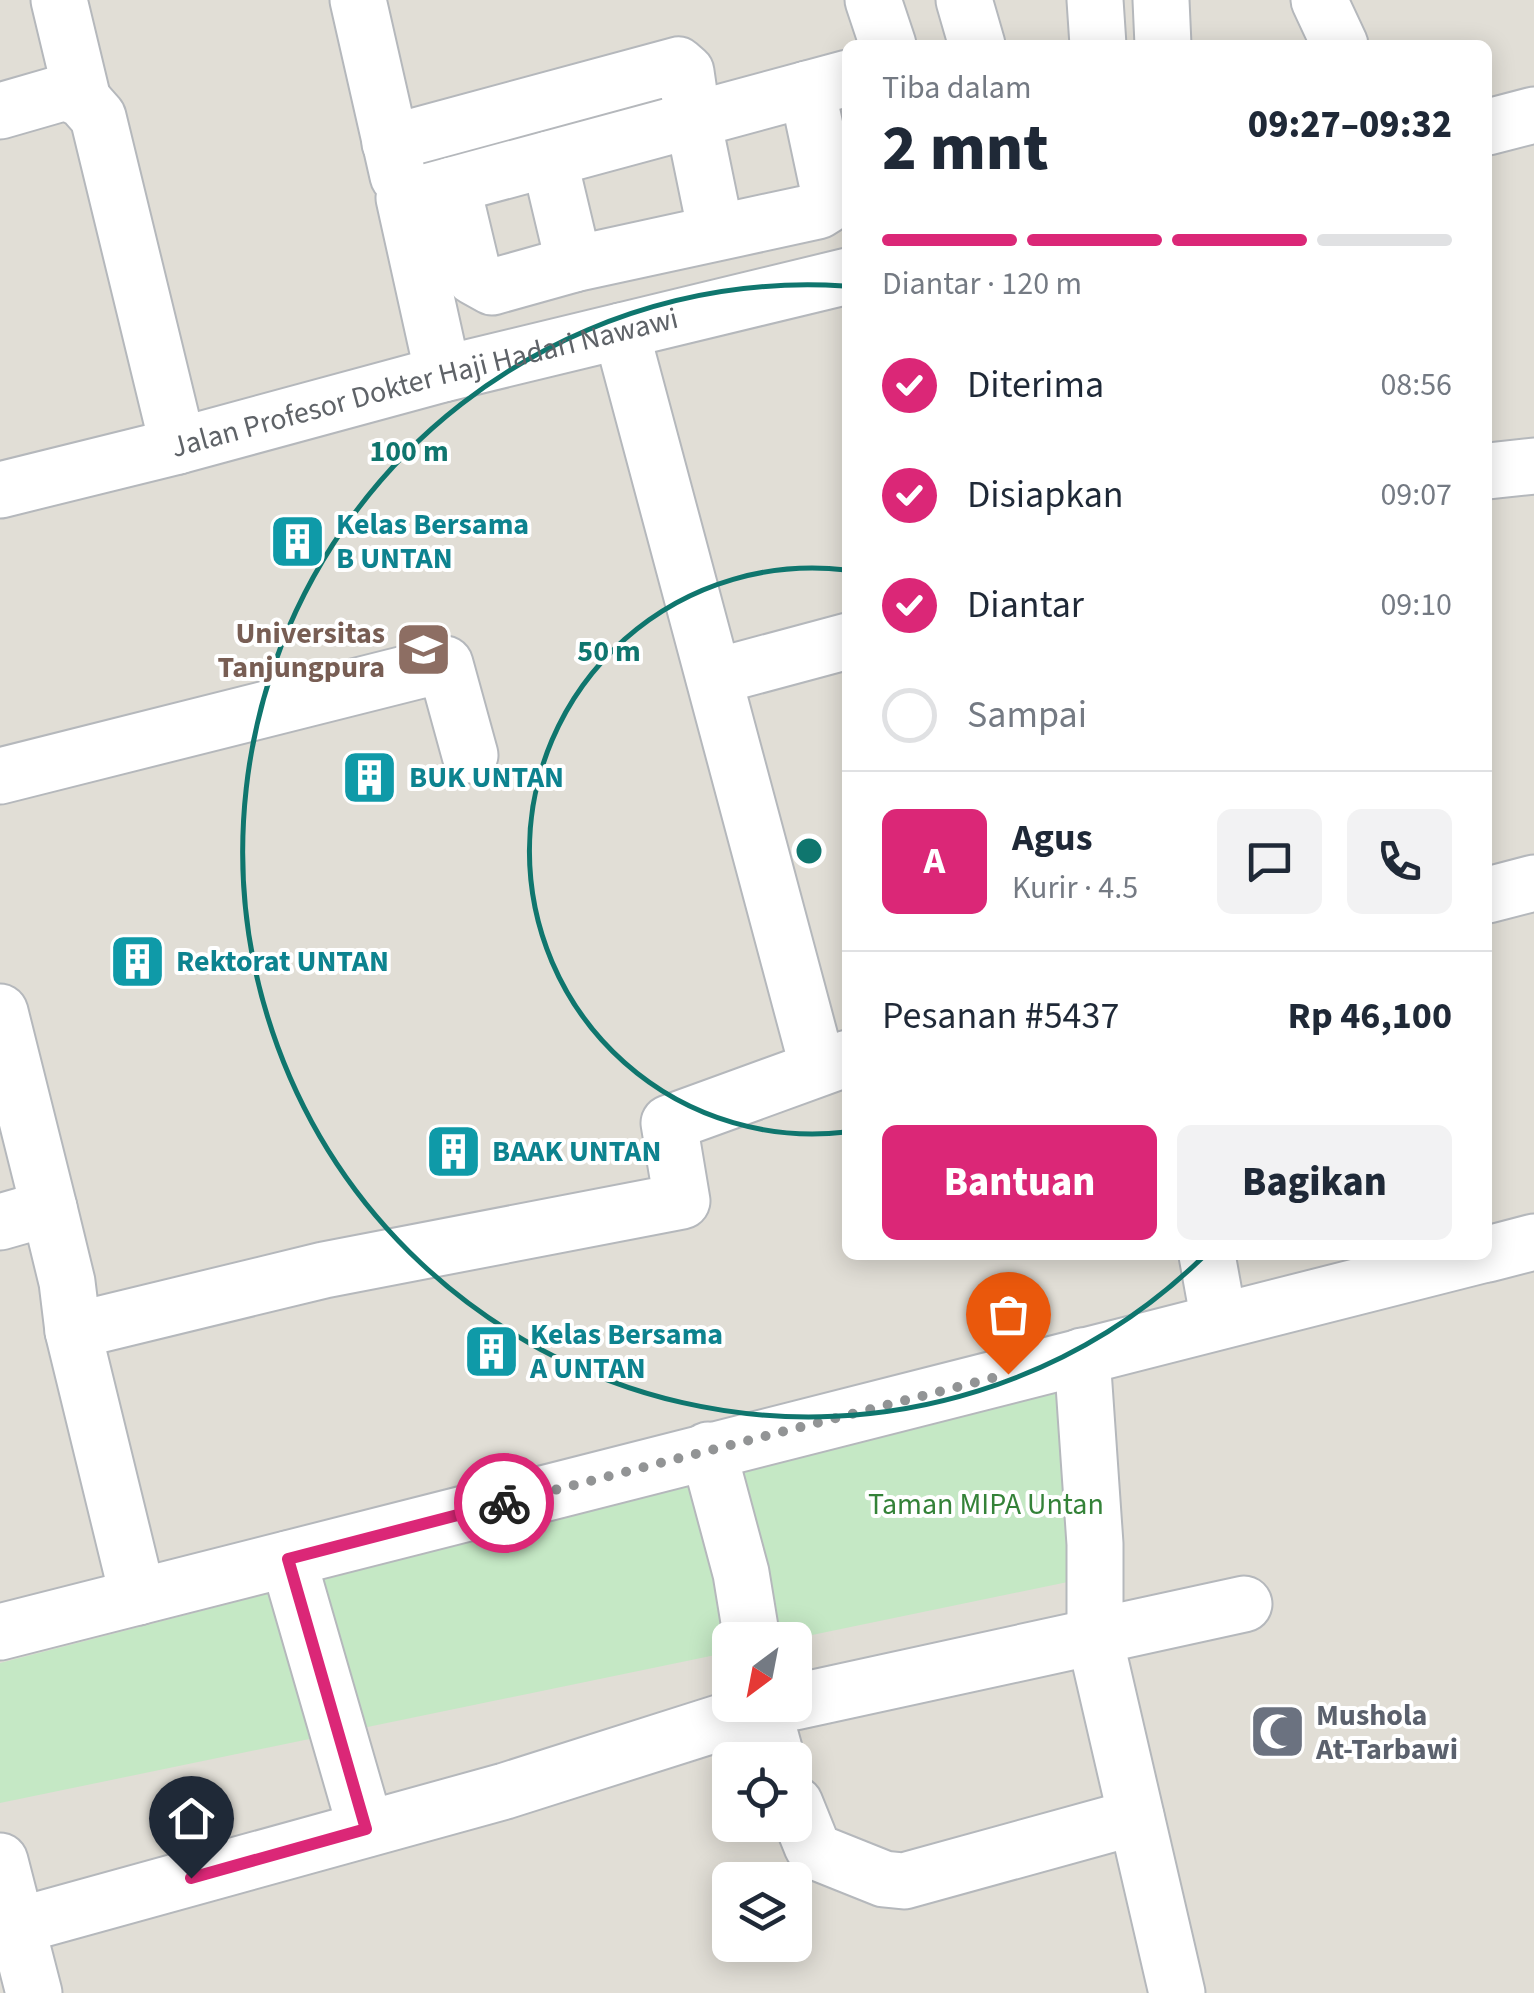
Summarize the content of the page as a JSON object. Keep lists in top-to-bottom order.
{
  "streets": {
    "lane": ["Jalan Profesor Dokter Haji Hadari Nawawi"]
  },
  "parks": ["Taman MIPA Untan"],
  "places": {
    "building": [
      "Kelas Bersama B UNTAN",
      "BUK UNTAN",
      "Rektorat UNTAN",
      "BAAK UNTAN",
      "Kelas Bersama A UNTAN"
    ],
    "school or university": ["Universitas Tanjungpura"],
    "mosque": ["Mushola At-Tarbawi"]
  },
  "north": "bottom left",
  "page": {
    "heading": ["2 mnt", "Tiba dalam", "09:27–09:32"],
    "panel": [
      "Agus",
      "Kurir · 4.5",
      "Pesanan #5437",
      "Rp 46,100"
    ],
    "bar": "Diantar · 120 m",
    "list": [
      ["Diterima", "08:56"],
      ["Disiapkan", "09:07"],
      ["Diantar", "09:10"],
      "Sampai"
    ],
    "round": "A",
    "buttons": ["Bantuan", "Bagikan"]
  },
  "rings": ["100 m", "50 m"]
}
